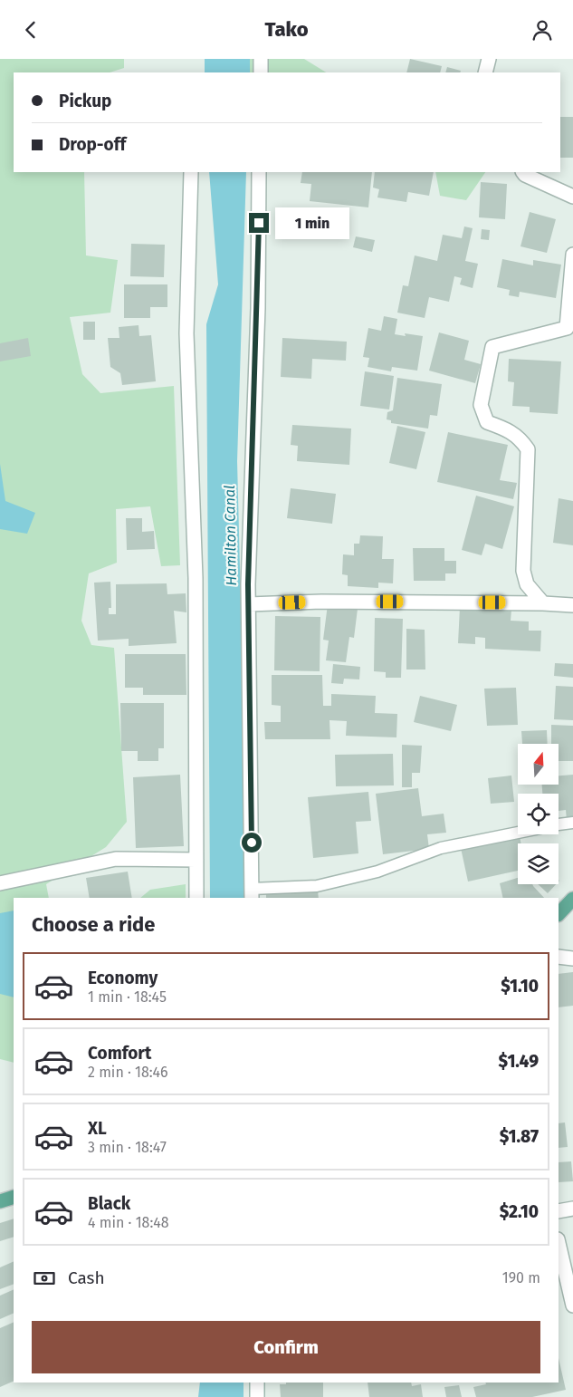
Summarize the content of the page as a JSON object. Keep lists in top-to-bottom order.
{
  "water": ["Hamilton Canal"],
  "north": "top",
  "page": {
    "header": "Tako",
    "banner": ["Pickup", "Drop-off"],
    "bubble": "1 min",
    "heading": "Choose a ride",
    "list": [
      {
        "name": "Economy",
        "note": "1 min · 18:45",
        "value": "$1.10"
      },
      {
        "name": "Comfort",
        "note": "2 min · 18:46",
        "value": "$1.49"
      },
      {
        "name": "XL",
        "note": "3 min · 18:47",
        "value": "$1.87"
      },
      {
        "name": "Black",
        "note": "4 min · 18:48",
        "value": "$2.10"
      }
    ],
    "pay": ["Cash", "190 m"],
    "buttons": "Confirm"
  }
}
